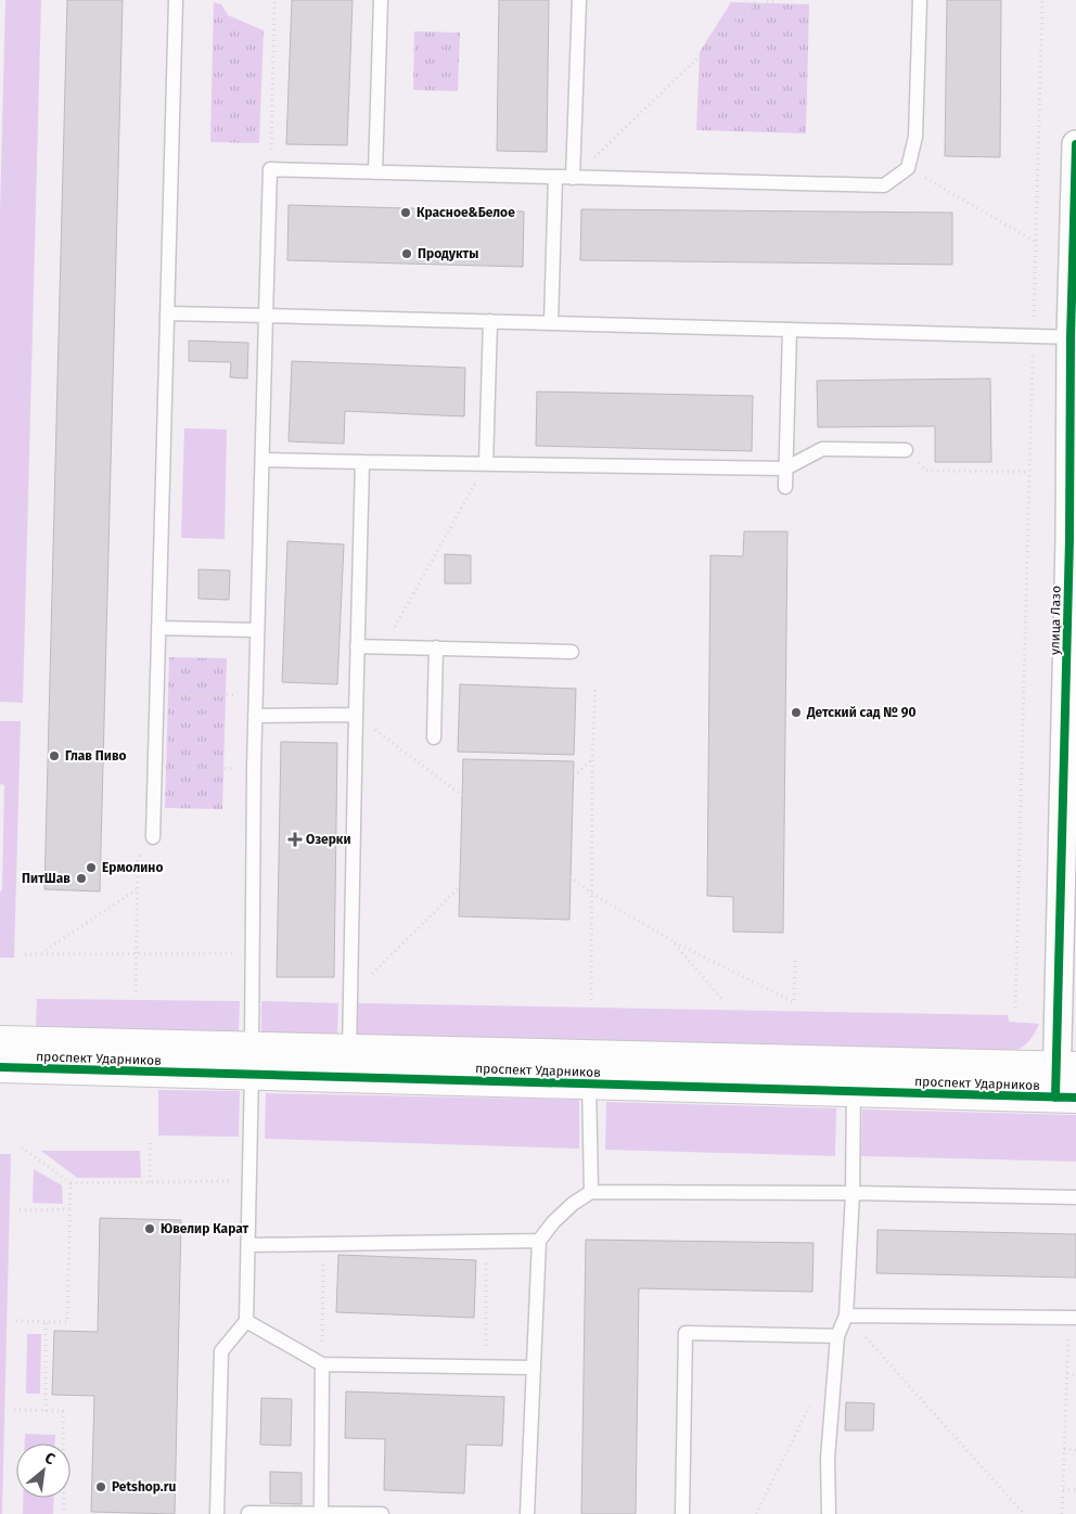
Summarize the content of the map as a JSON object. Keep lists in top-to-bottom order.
{
  "streets": {
    "street": ["улица Лазо", "проспект Ударников"]
  },
  "crossings": [
    ["улица Лазо", "проспект Ударников"]
  ],
  "places": {
    "other": [
      "Красное&Белое",
      "Продукты",
      "Детский сад № 90",
      "Глав Пиво",
      "Ермолино",
      "ПитШав",
      "Ювелир Карат",
      "Petshop.ru"
    ],
    "health": ["Озерки"]
  },
  "north": "top right"
}
